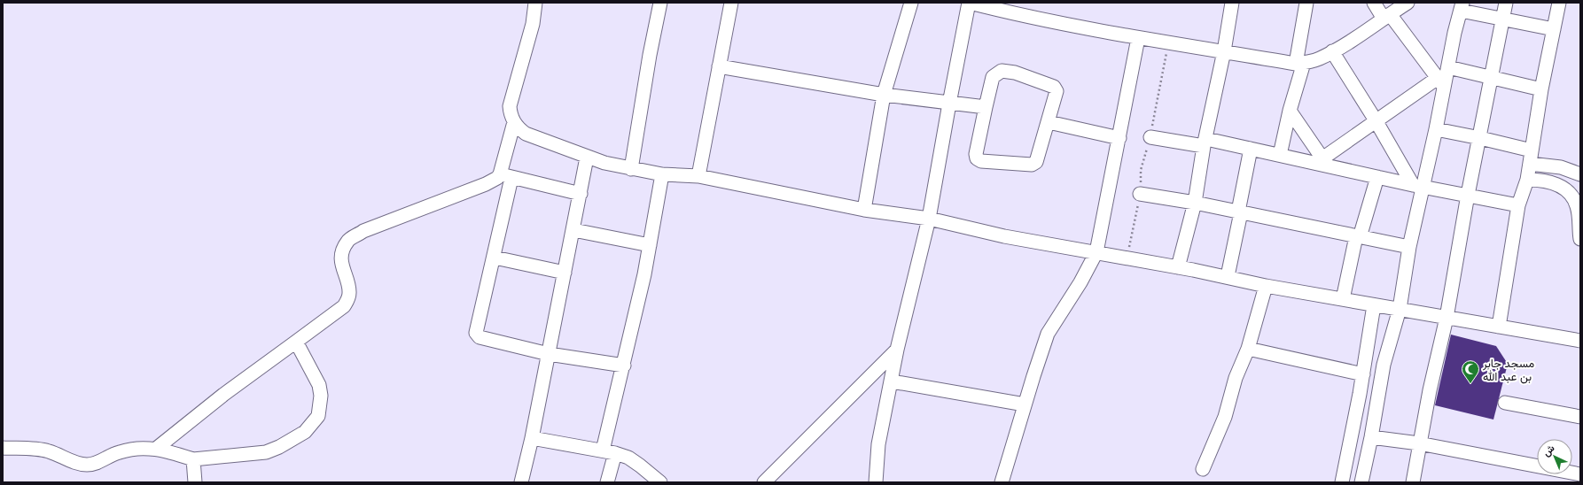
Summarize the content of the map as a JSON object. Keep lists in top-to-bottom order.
{
  "places": {
    "mosque": ["مسجد جابر بن عبد الله"]
  },
  "north": "top left"
}
